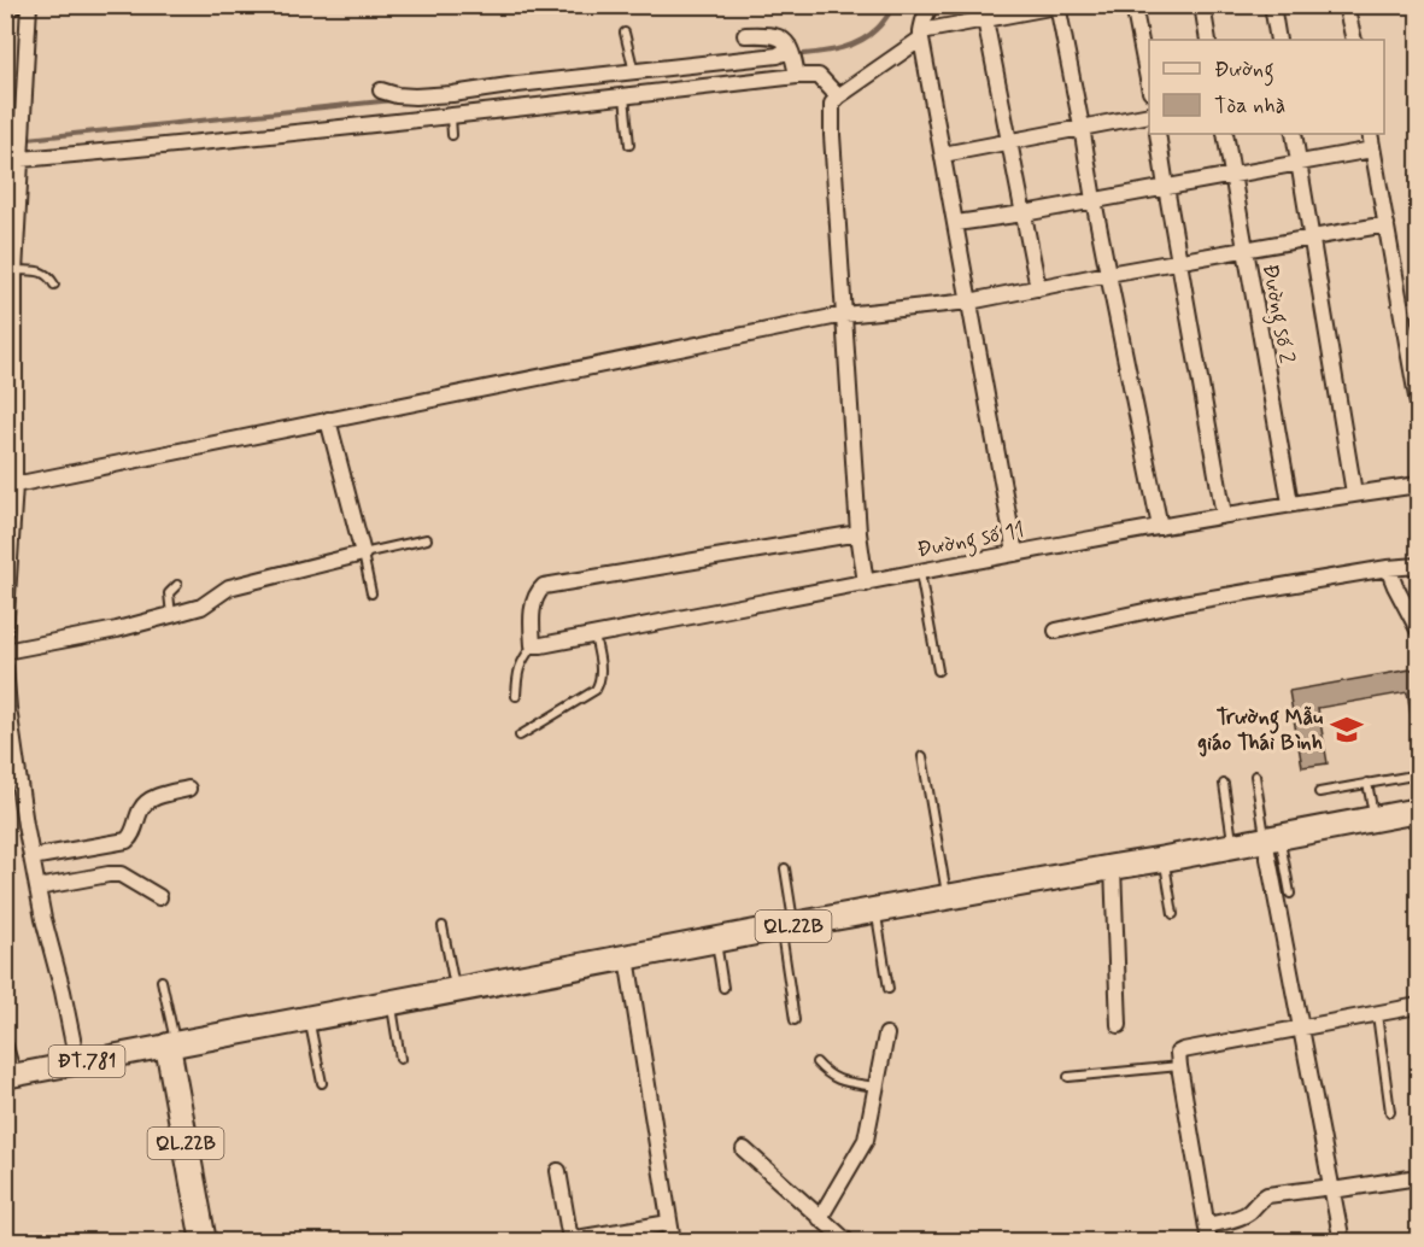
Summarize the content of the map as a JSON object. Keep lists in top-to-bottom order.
{
  "streets": {
    "highway": ["QL.22B"],
    "main road": ["ĐT.781"],
    "street": ["Đường số 2", "Đường số 11"]
  },
  "crossings": [
    ["Đường số 2", "Đường số 11"],
    ["QL.22B", "ĐT.781"]
  ],
  "places": {
    "school or university": ["Trường Mẫu giáo Thái Bình"]
  },
  "legend": ["Đường", "Tòa nhà"]
}
